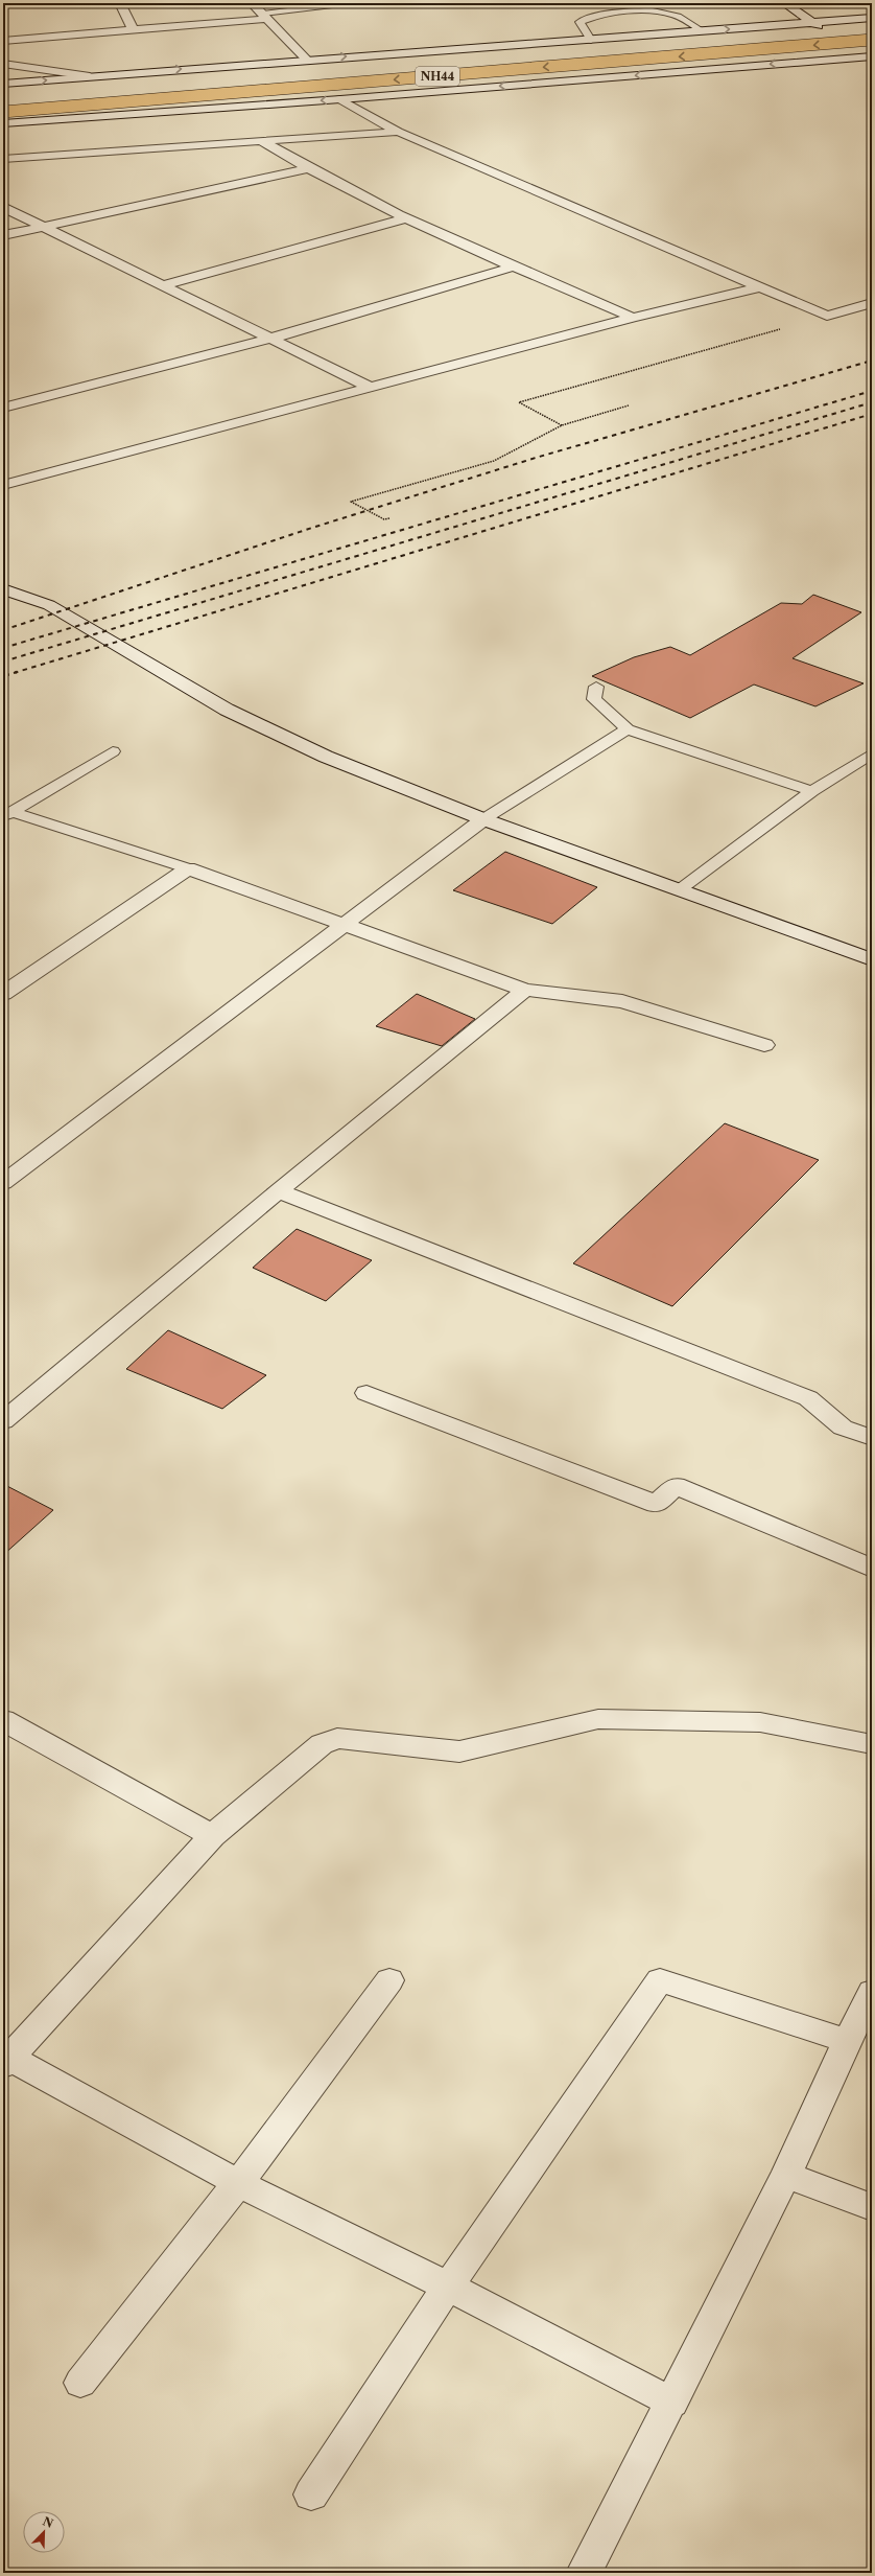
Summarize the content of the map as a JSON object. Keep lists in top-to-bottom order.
{
  "streets": {
    "highway": ["NH44"]
  },
  "north": "top right"
}
